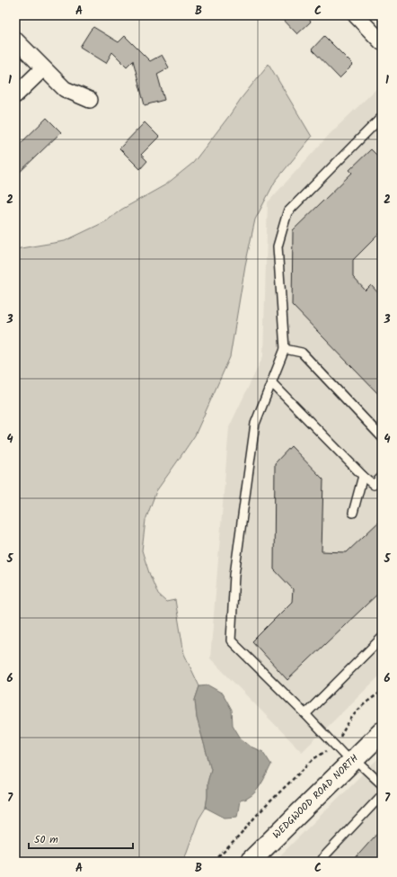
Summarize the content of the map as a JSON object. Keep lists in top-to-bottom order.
{
  "streets": {
    "street": ["WEDGWOOD ROAD NORTH"]
  },
  "scale_bar": "50 m",
  "grid": {
    "columns": ["A", "B", "C"],
    "rows": [
      "1",
      "2",
      "3",
      "4",
      "5",
      "6",
      "7"
    ]
  }
}
